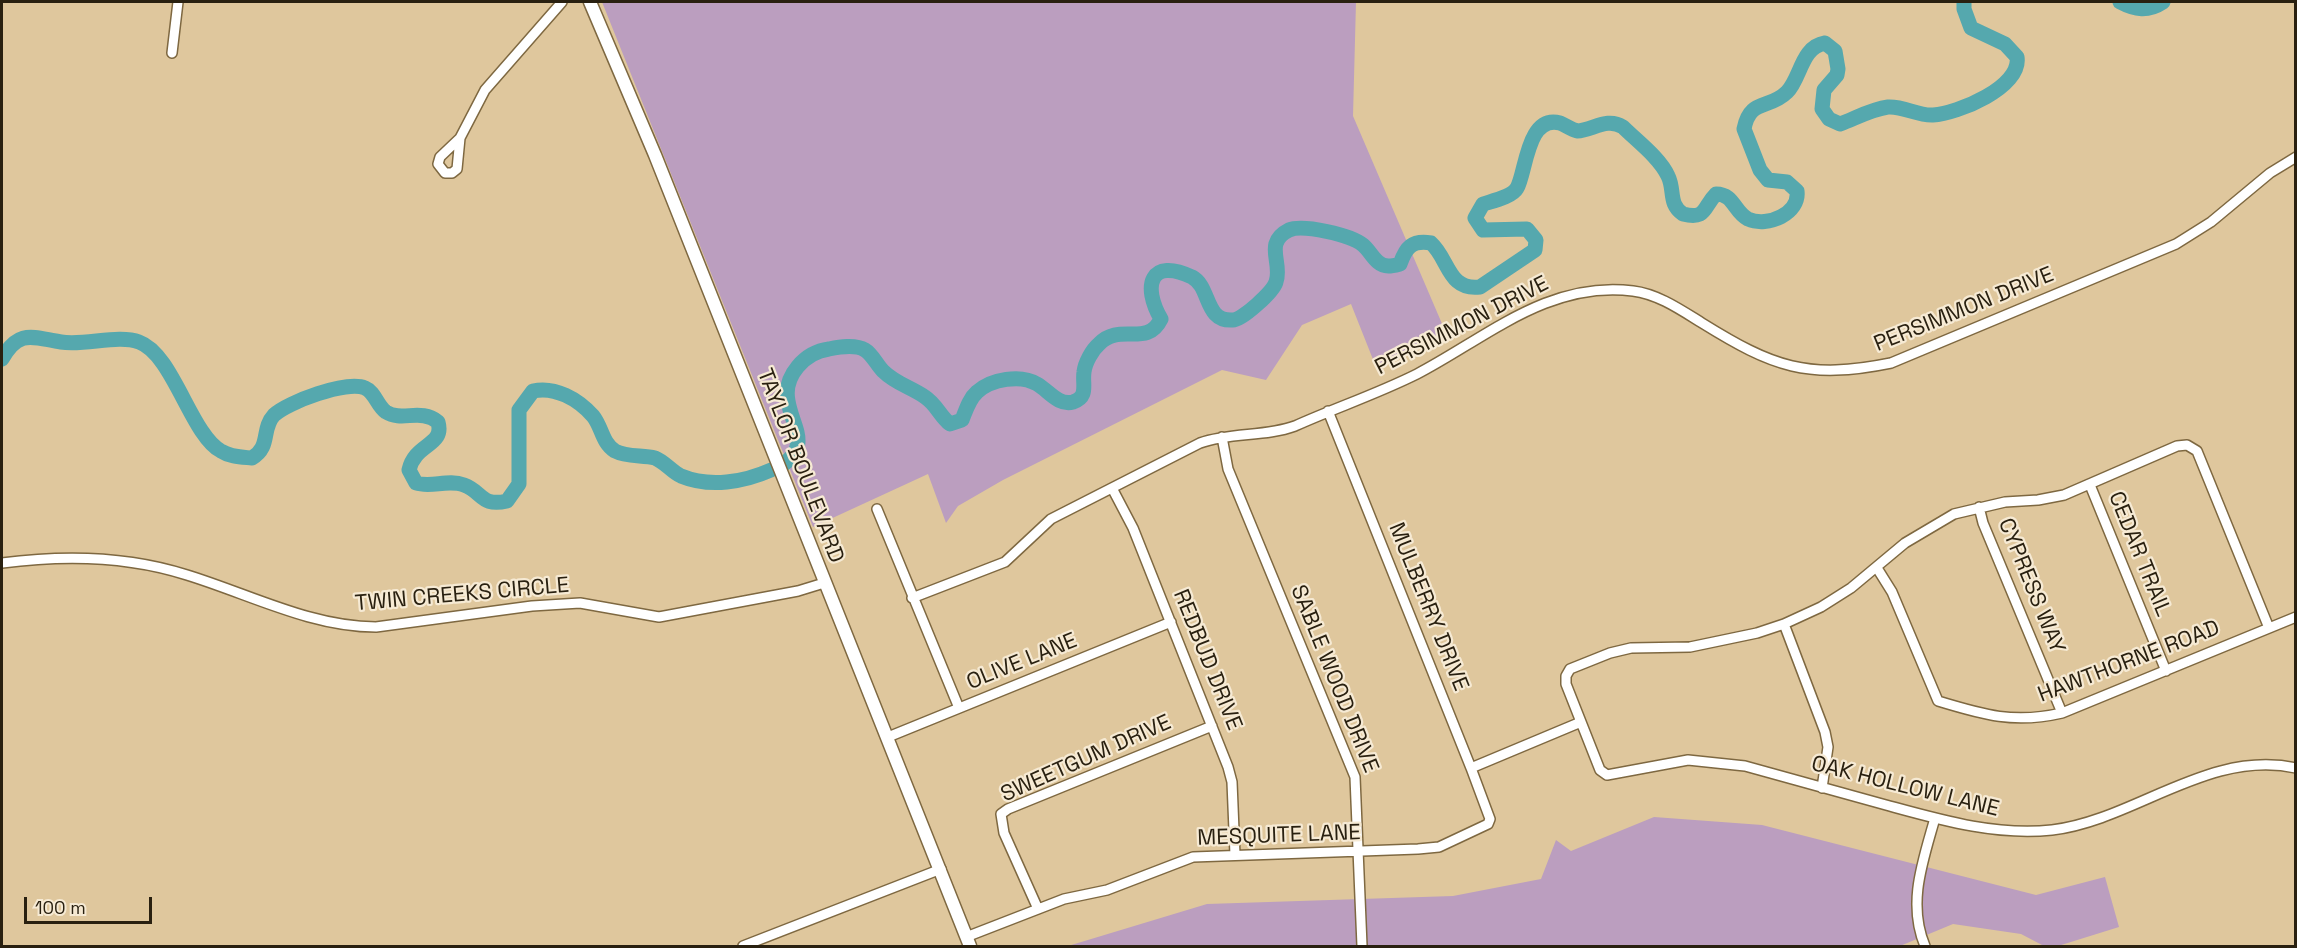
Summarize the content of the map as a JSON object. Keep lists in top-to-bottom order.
{
  "streets": {
    "street": [
      "PERSIMMON DRIVE",
      "TAYLOR BOULEVARD",
      "CEDAR TRAIL",
      "CYPRESS WAY",
      "TWIN CREEKS CIRCLE",
      "MULBERRY DRIVE",
      "REDBUD DRIVE",
      "OLIVE LANE",
      "HAWTHORNE ROAD",
      "SABLE WOOD DRIVE",
      "SWEETGUM DRIVE",
      "OAK HOLLOW LANE",
      "MESQUITE LANE"
    ]
  },
  "crossings": [
    ["PERSIMMON DRIVE", "MULBERRY DRIVE"],
    ["PERSIMMON DRIVE", "REDBUD DRIVE"],
    ["PERSIMMON DRIVE", "SABLE WOOD DRIVE"],
    ["TAYLOR BOULEVARD", "TWIN CREEKS CIRCLE"],
    ["TAYLOR BOULEVARD", "OLIVE LANE"],
    ["TAYLOR BOULEVARD", "MESQUITE LANE"],
    ["CEDAR TRAIL", "HAWTHORNE ROAD"],
    ["CYPRESS WAY", "HAWTHORNE ROAD"],
    ["MULBERRY DRIVE", "MESQUITE LANE"],
    ["REDBUD DRIVE", "OLIVE LANE"],
    ["REDBUD DRIVE", "SWEETGUM DRIVE"],
    ["REDBUD DRIVE", "MESQUITE LANE"],
    ["SABLE WOOD DRIVE", "MESQUITE LANE"],
    ["SWEETGUM DRIVE", "MESQUITE LANE"]
  ],
  "scale_bar": "100 m"
}
